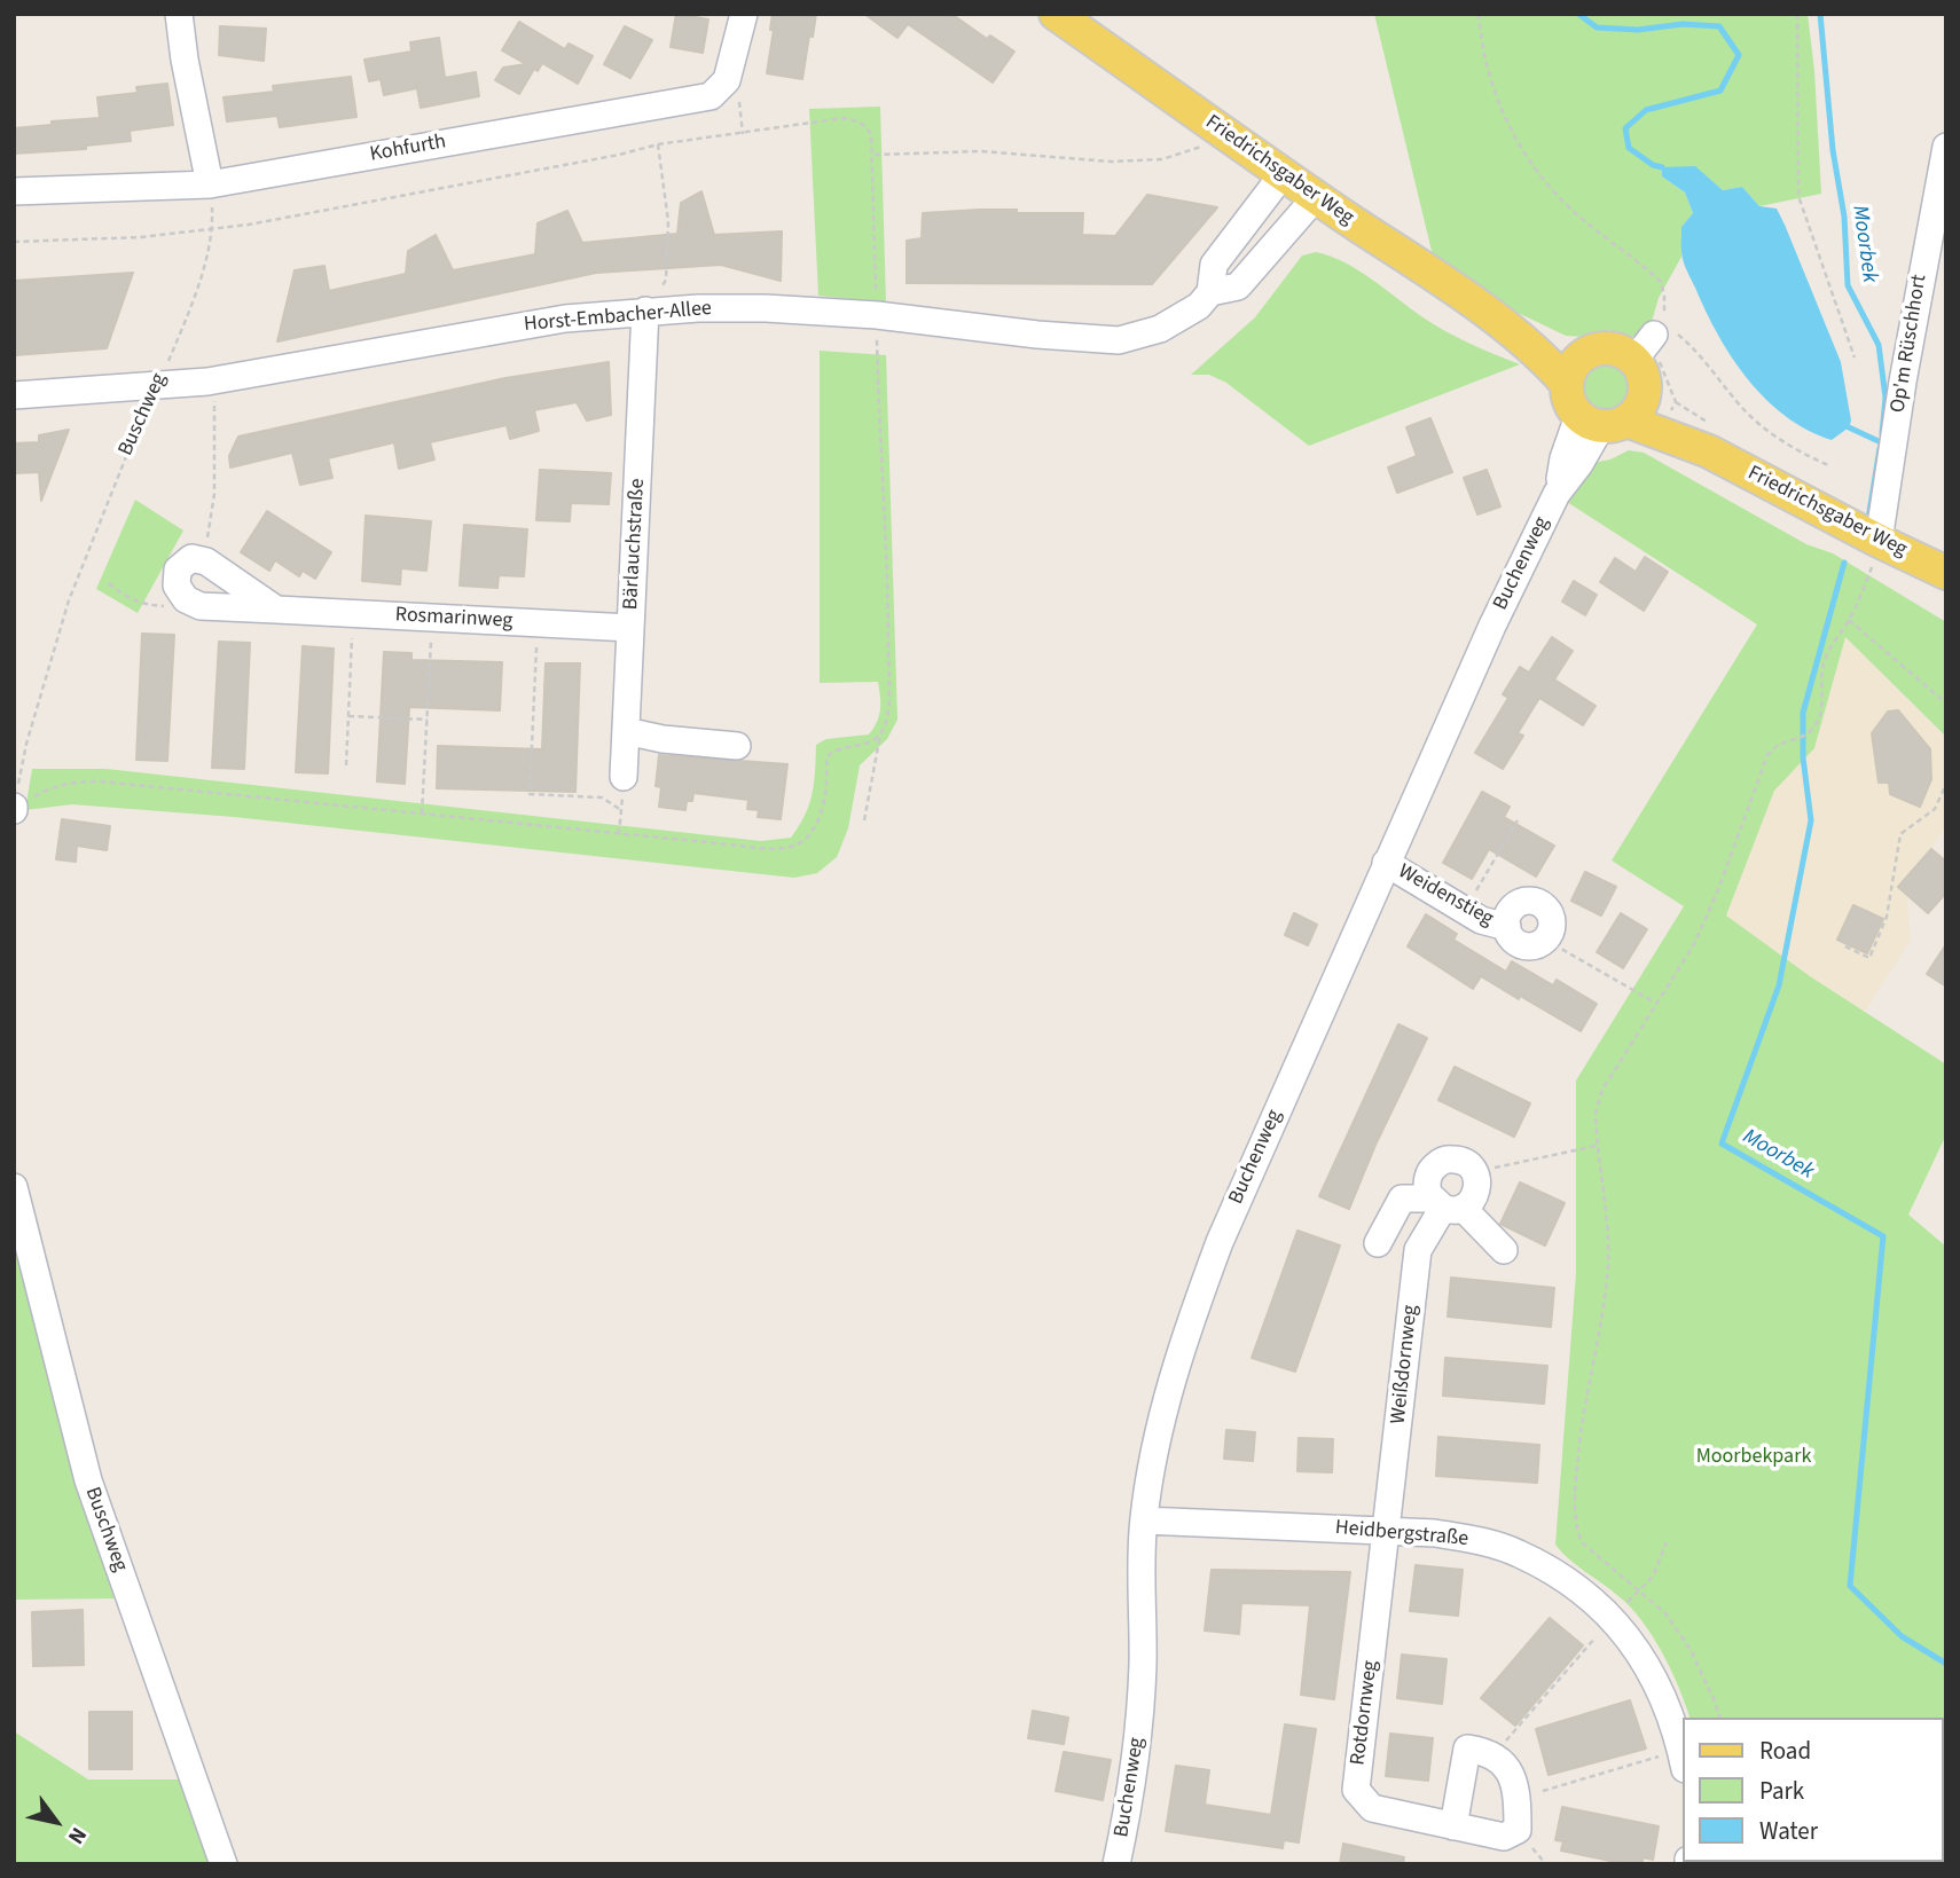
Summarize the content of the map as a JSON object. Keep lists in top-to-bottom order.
{
  "streets": {
    "main road": ["Friedrichsgaber Weg"],
    "street": [
      "Kohfurth",
      "Horst-Embacher-Allee",
      "Op'm Rüschhort",
      "Buschweg",
      "Bärlauchstraße",
      "Buchenweg",
      "Rosmarinweg",
      "Weidenstieg",
      "Weißdornweg",
      "Heidbergstraße",
      "Rotdornweg"
    ]
  },
  "crossings": [
    ["Kohfurth", "Buschweg"],
    ["Friedrichsgaber Weg", "Horst-Embacher-Allee"],
    ["Friedrichsgaber Weg", "Op'm Rüschhort"],
    ["Horst-Embacher-Allee", "Buschweg"],
    ["Horst-Embacher-Allee", "Bärlauchstraße"],
    ["Bärlauchstraße", "Rosmarinweg"],
    ["Buchenweg", "Weidenstieg"],
    ["Buchenweg", "Heidbergstraße"],
    ["Weißdornweg", "Heidbergstraße"],
    ["Weißdornweg", "Rotdornweg"],
    ["Heidbergstraße", "Rotdornweg"]
  ],
  "water": ["Moorbek"],
  "parks": ["Moorbekpark"],
  "legend": ["Road", "Park", "Water"],
  "north": "bottom right"
}
